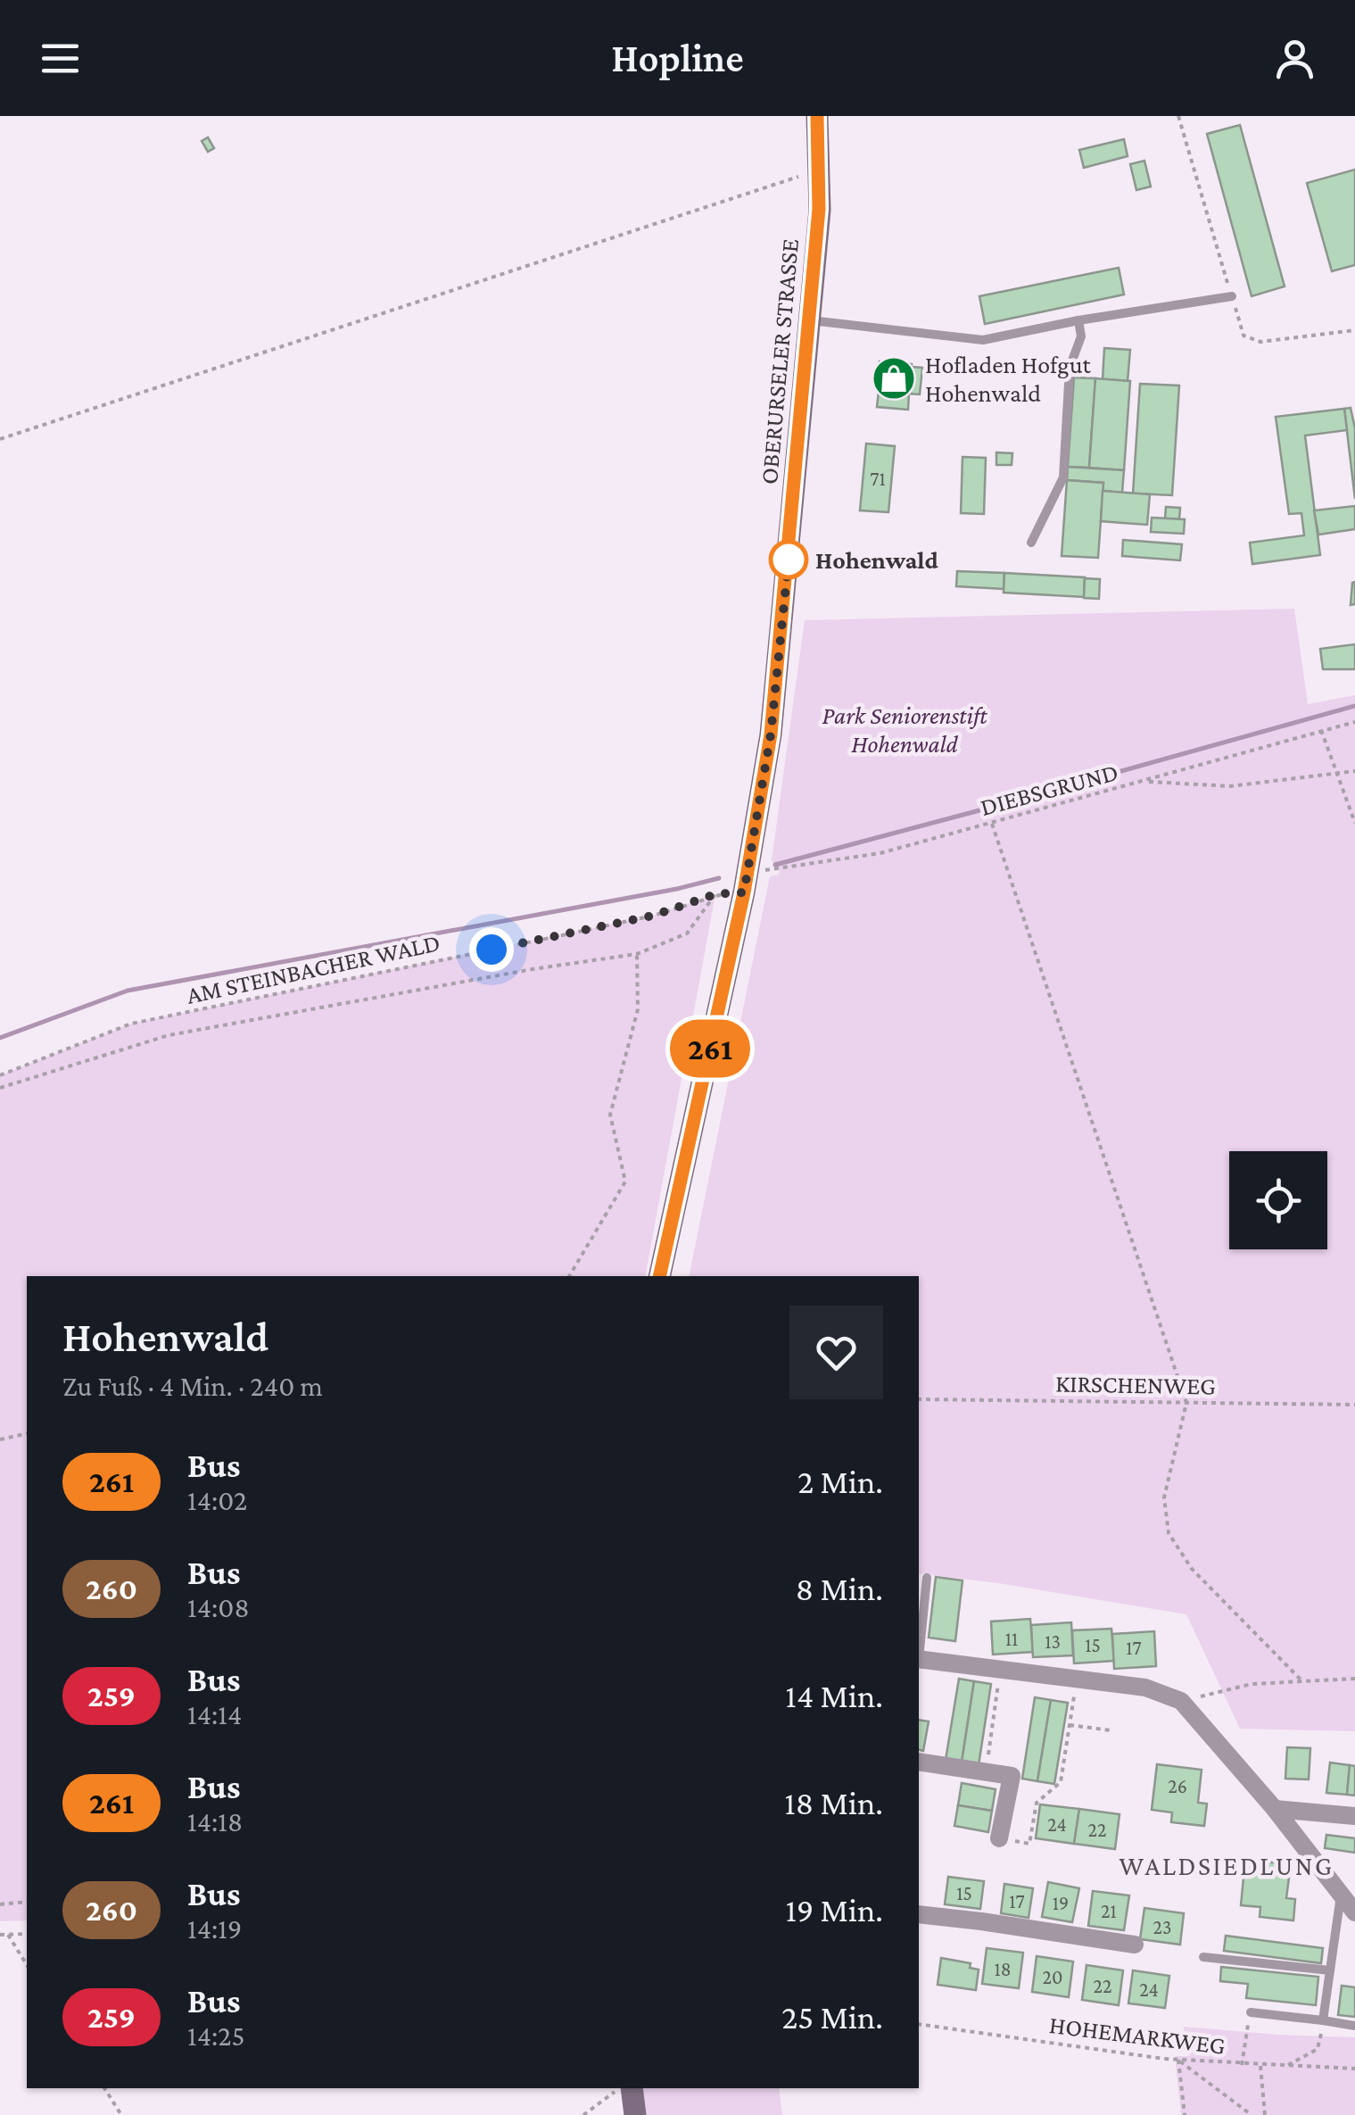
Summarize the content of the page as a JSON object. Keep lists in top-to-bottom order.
{
  "streets": {
    "main road": ["OBERURSELER STRASSE"],
    "path": [
      "DIEBSGRUND",
      "AM STEINBACHER WALD",
      "KIRSCHENWEG",
      "HOHEMARKWEG"
    ]
  },
  "crossings": [
    ["OBERURSELER STRASSE", "DIEBSGRUND"],
    ["OBERURSELER STRASSE", "AM STEINBACHER WALD"],
    ["DIEBSGRUND", "AM STEINBACHER WALD"]
  ],
  "districts": ["WALDSIEDLUNG"],
  "parks": ["Park Seniorenstift Hohenwald"],
  "places": {
    "shop": ["Hofladen Hofgut Hohenwald"],
    "other": ["Hohenwald"]
  },
  "lines": ["bus line 261"],
  "house_numbers": [
    "71",
    "11",
    "13",
    "15",
    "17",
    "26",
    "24",
    "22",
    "15",
    "17",
    "19",
    "21",
    "23",
    "18",
    "20",
    "22",
    "24"
  ],
  "page": {
    "header": "Hopline",
    "on_map": "261",
    "heading": ["Hohenwald", "Zu Fuß · 4 Min. · 240 m"],
    "list": [
      {
        "mark": "261",
        "name": "Bus",
        "note": "14:02",
        "value": "2 Min."
      },
      {
        "mark": "260",
        "name": "Bus",
        "note": "14:08",
        "value": "8 Min."
      },
      {
        "mark": "259",
        "name": "Bus",
        "note": "14:14",
        "value": "14 Min."
      },
      {
        "mark": "261",
        "name": "Bus",
        "note": "14:18",
        "value": "18 Min."
      },
      {
        "mark": "260",
        "name": "Bus",
        "note": "14:19",
        "value": "19 Min."
      },
      {
        "mark": "259",
        "name": "Bus",
        "note": "14:25",
        "value": "25 Min."
      }
    ]
  }
}
